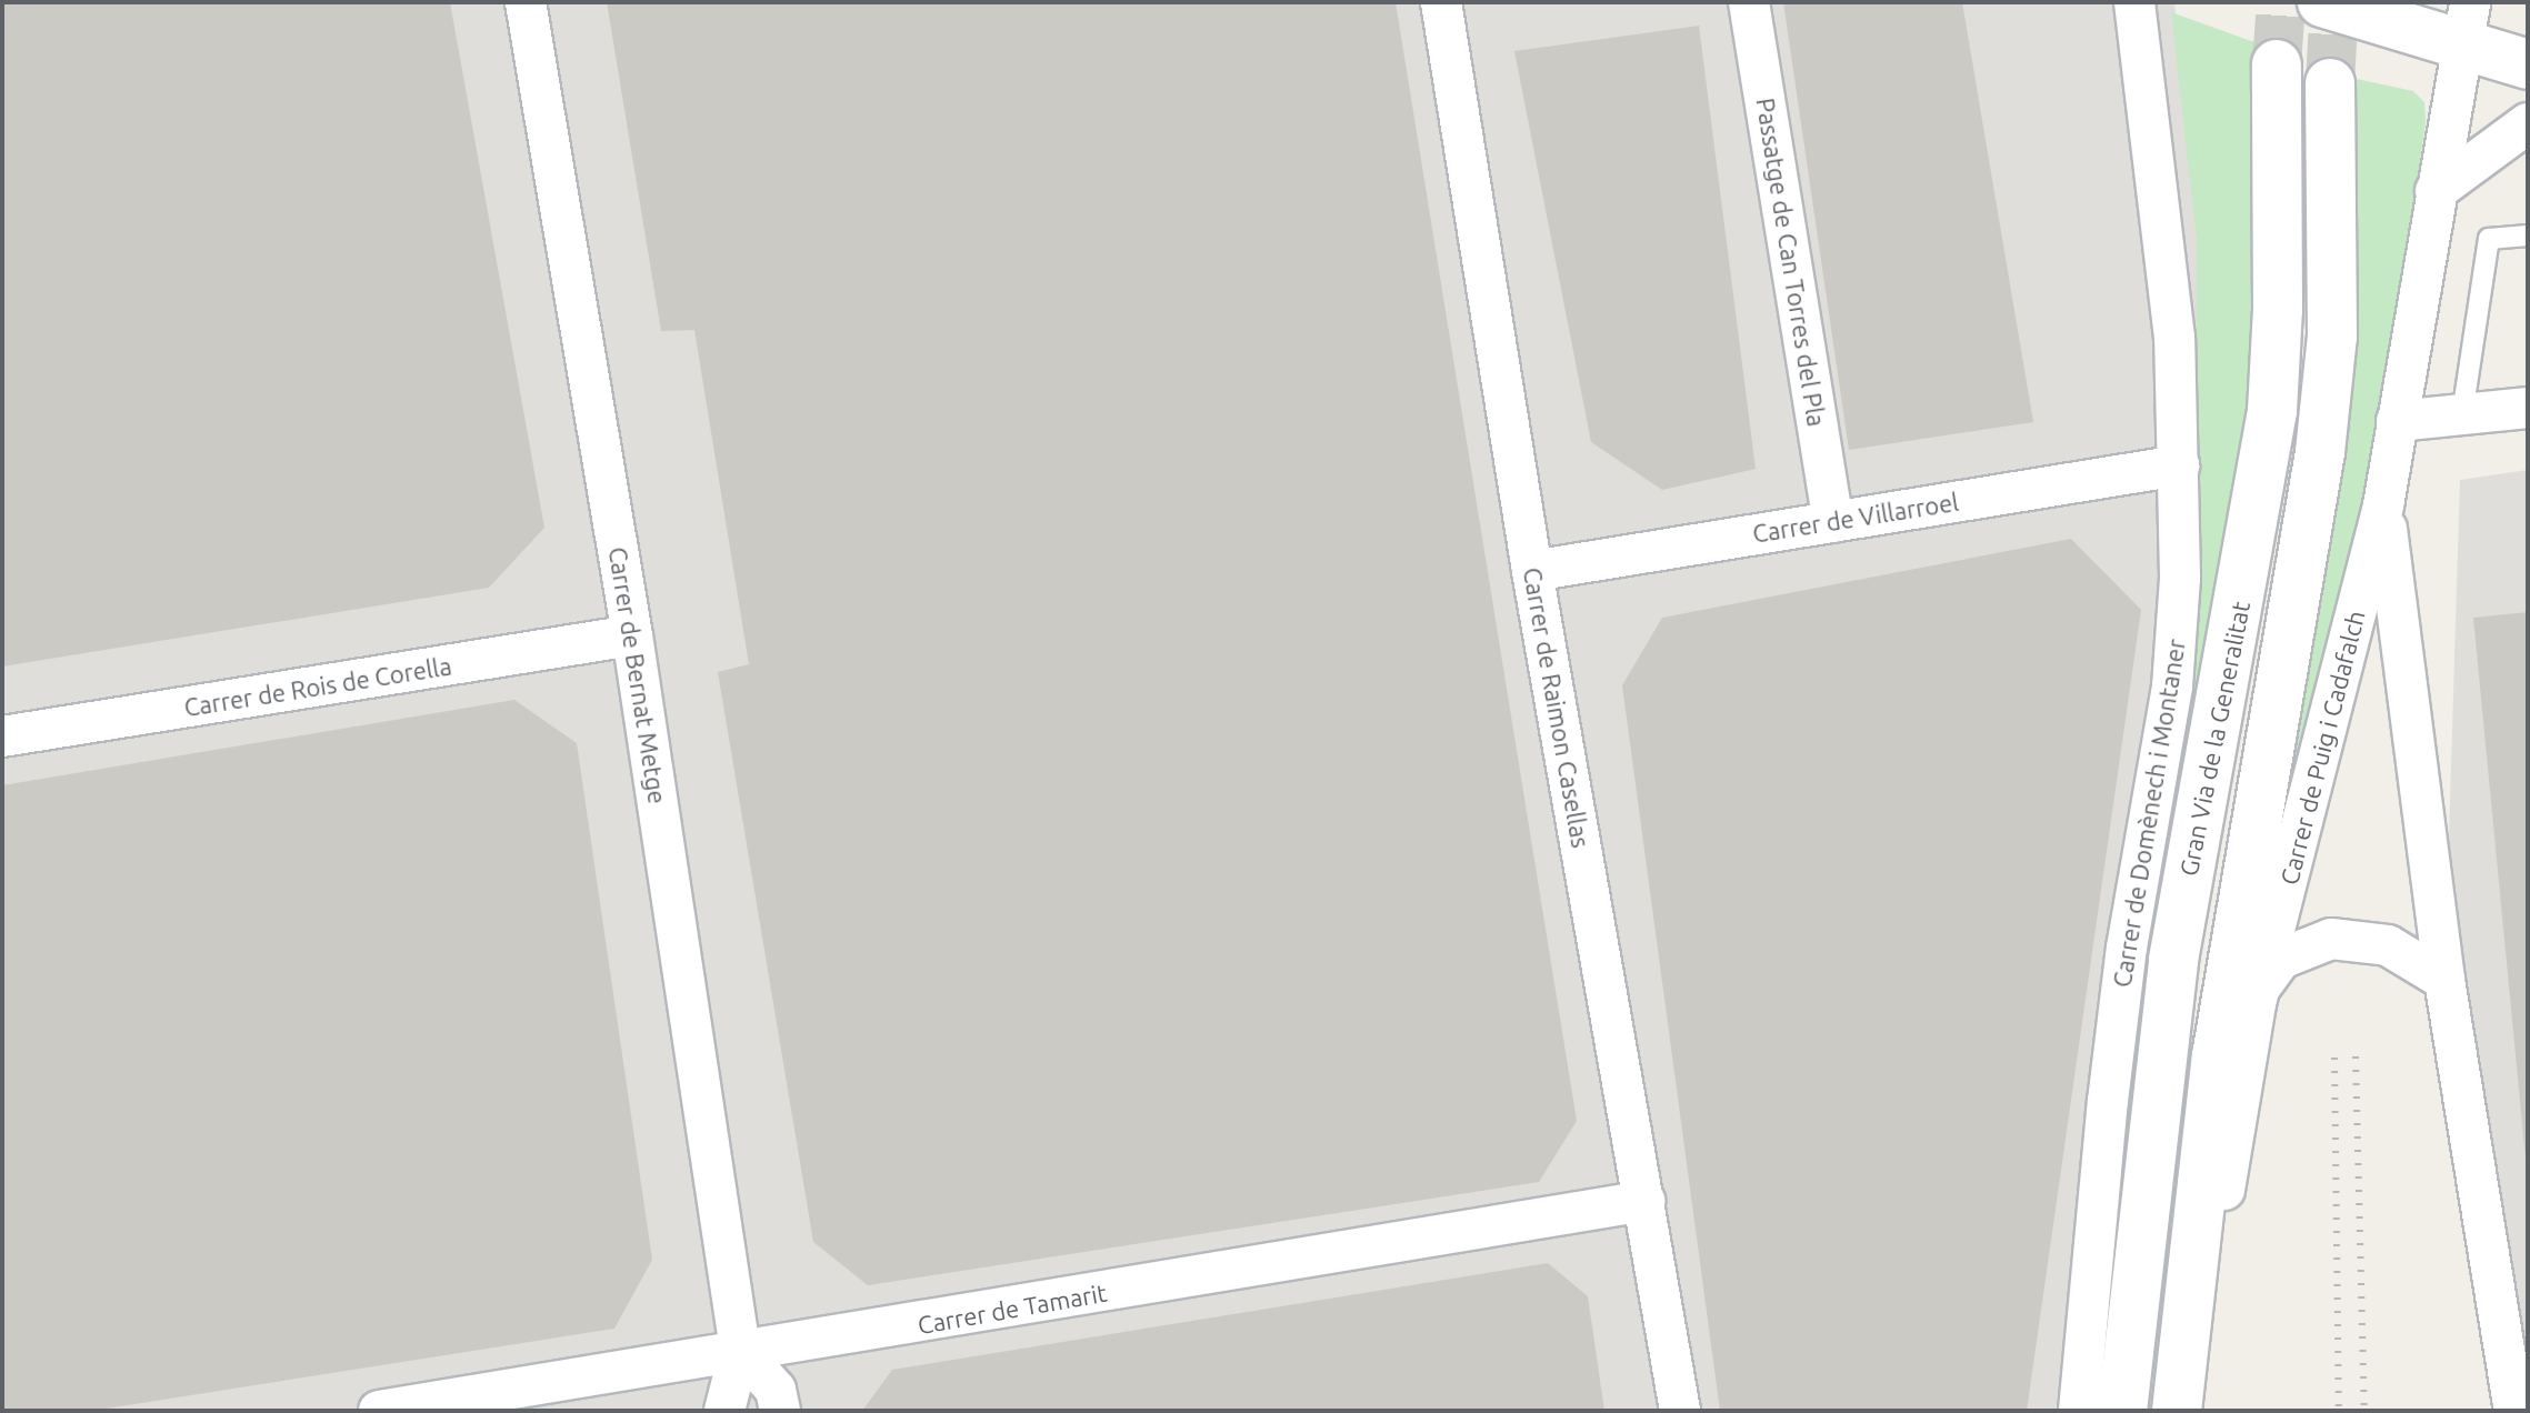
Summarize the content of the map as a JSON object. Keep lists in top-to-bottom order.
{
  "streets": {
    "street": [
      "Passatge de Can Torres del Pla",
      "Carrer de Villarroel",
      "Carrer de Bernat Metge",
      "Carrer de Rois de Corella",
      "Carrer de Raimon Casellas",
      "Gran Via de la Generalitat",
      "Carrer de Puig i Cadafalch",
      "Carrer de Domènech i Montaner",
      "Carrer de Tamarit"
    ]
  },
  "crossings": [
    ["Passatge de Can Torres del Pla", "Carrer de Villarroel"],
    ["Carrer de Villarroel", "Carrer de Raimon Casellas"],
    ["Carrer de Villarroel", "Carrer de Domènech i Montaner"],
    ["Carrer de Bernat Metge", "Carrer de Rois de Corella"],
    ["Carrer de Bernat Metge", "Carrer de Tamarit"],
    ["Carrer de Raimon Casellas", "Carrer de Tamarit"]
  ]
}
